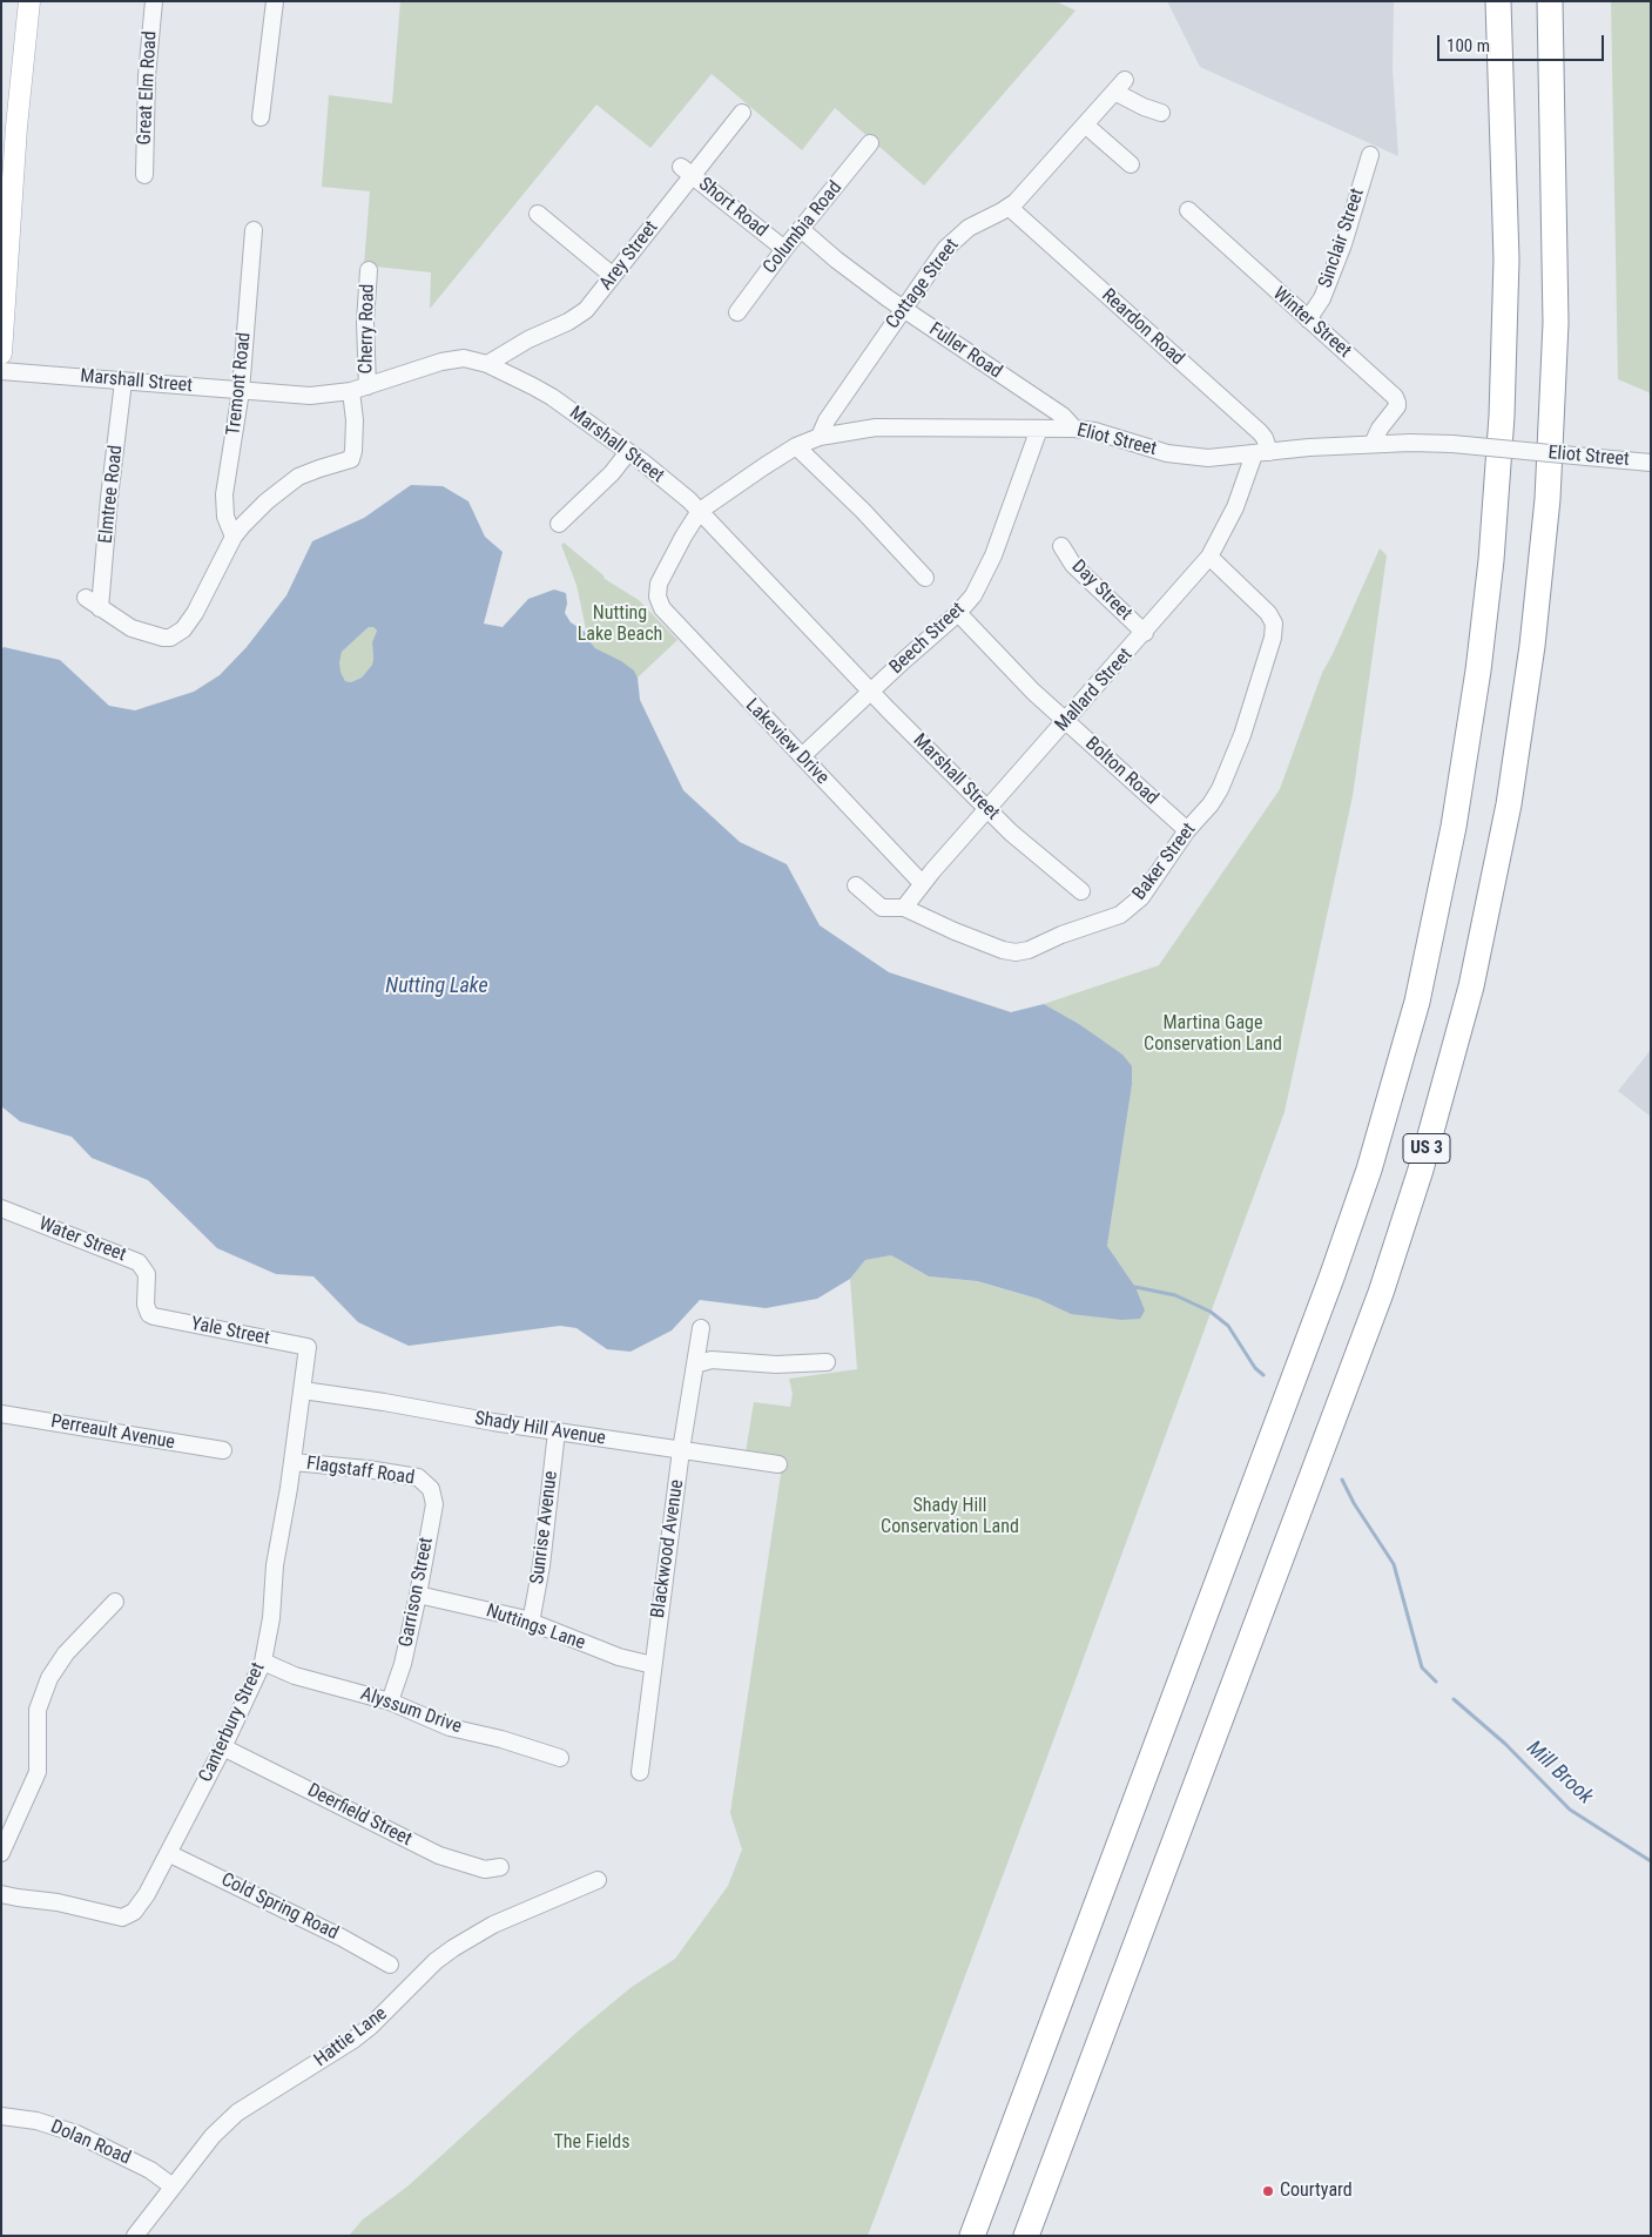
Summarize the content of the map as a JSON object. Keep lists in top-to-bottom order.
{
  "streets": {
    "highway": ["US 3"],
    "street": [
      "Great Elm Road",
      "Short Road",
      "Columbia Road",
      "Sinclair Street",
      "Arey Street",
      "Cottage Street",
      "Winter Street",
      "Reardon Road",
      "Cherry Road",
      "Fuller Road",
      "Marshall Street",
      "Tremont Road",
      "Eliot Street",
      "Elmtree Road",
      "Day Street",
      "Beech Street",
      "Mallard Street",
      "Lakeview Drive",
      "Bolton Road",
      "Baker Street",
      "Water Street",
      "Yale Street",
      "Shady Hill Avenue",
      "Perreault Avenue",
      "Flagstaff Road",
      "Sunrise Avenue",
      "Blackwood Avenue",
      "Garrison Street",
      "Nuttings Lane",
      "Alyssum Drive",
      "Canterbury Street",
      "Deerfield Street",
      "Cold Spring Road",
      "Hattie Lane",
      "Dolan Road"
    ]
  },
  "crossings": [
    ["Short Road", "Columbia Road"],
    ["Short Road", "Arey Street"],
    ["Columbia Road", "Fuller Road"],
    ["Sinclair Street", "Winter Street"],
    ["Arey Street", "Marshall Street"],
    ["Cottage Street", "Reardon Road"],
    ["Cottage Street", "Fuller Road"],
    ["Cottage Street", "Eliot Street"],
    ["Winter Street", "Eliot Street"],
    ["Reardon Road", "Eliot Street"],
    ["Reardon Road", "Mallard Street"],
    ["Cherry Road", "Marshall Street"],
    ["Fuller Road", "Eliot Street"],
    ["Marshall Street", "Tremont Road"],
    ["Marshall Street", "Eliot Street"],
    ["Marshall Street", "Elmtree Road"],
    ["Marshall Street", "Beech Street"],
    ["Marshall Street", "Mallard Street"],
    ["Eliot Street", "Beech Street"],
    ["Eliot Street", "Mallard Street"],
    ["Eliot Street", "Lakeview Drive"],
    ["Day Street", "Mallard Street"],
    ["Beech Street", "Lakeview Drive"],
    ["Beech Street", "Bolton Road"],
    ["Mallard Street", "Lakeview Drive"],
    ["Mallard Street", "Bolton Road"],
    ["Mallard Street", "Baker Street"],
    ["Bolton Road", "Baker Street"],
    ["Water Street", "Yale Street"],
    ["Yale Street", "Canterbury Street"],
    ["Shady Hill Avenue", "Sunrise Avenue"],
    ["Shady Hill Avenue", "Blackwood Avenue"],
    ["Shady Hill Avenue", "Canterbury Street"],
    ["Flagstaff Road", "Garrison Street"],
    ["Flagstaff Road", "Canterbury Street"],
    ["Sunrise Avenue", "Nuttings Lane"],
    ["Blackwood Avenue", "Nuttings Lane"],
    ["Garrison Street", "Nuttings Lane"],
    ["Garrison Street", "Alyssum Drive"],
    ["Alyssum Drive", "Canterbury Street"],
    ["Canterbury Street", "Deerfield Street"],
    ["Canterbury Street", "Cold Spring Road"],
    ["Hattie Lane", "Dolan Road"]
  ],
  "water": ["Nutting Lake", "Mill Brook"],
  "parks": [
    "Nutting Lake Beach",
    "Martina Gage Conservation Land",
    "Shady Hill Conservation Land",
    "The Fields"
  ],
  "places": ["Courtyard"],
  "scale_bar": "100 m"
}
